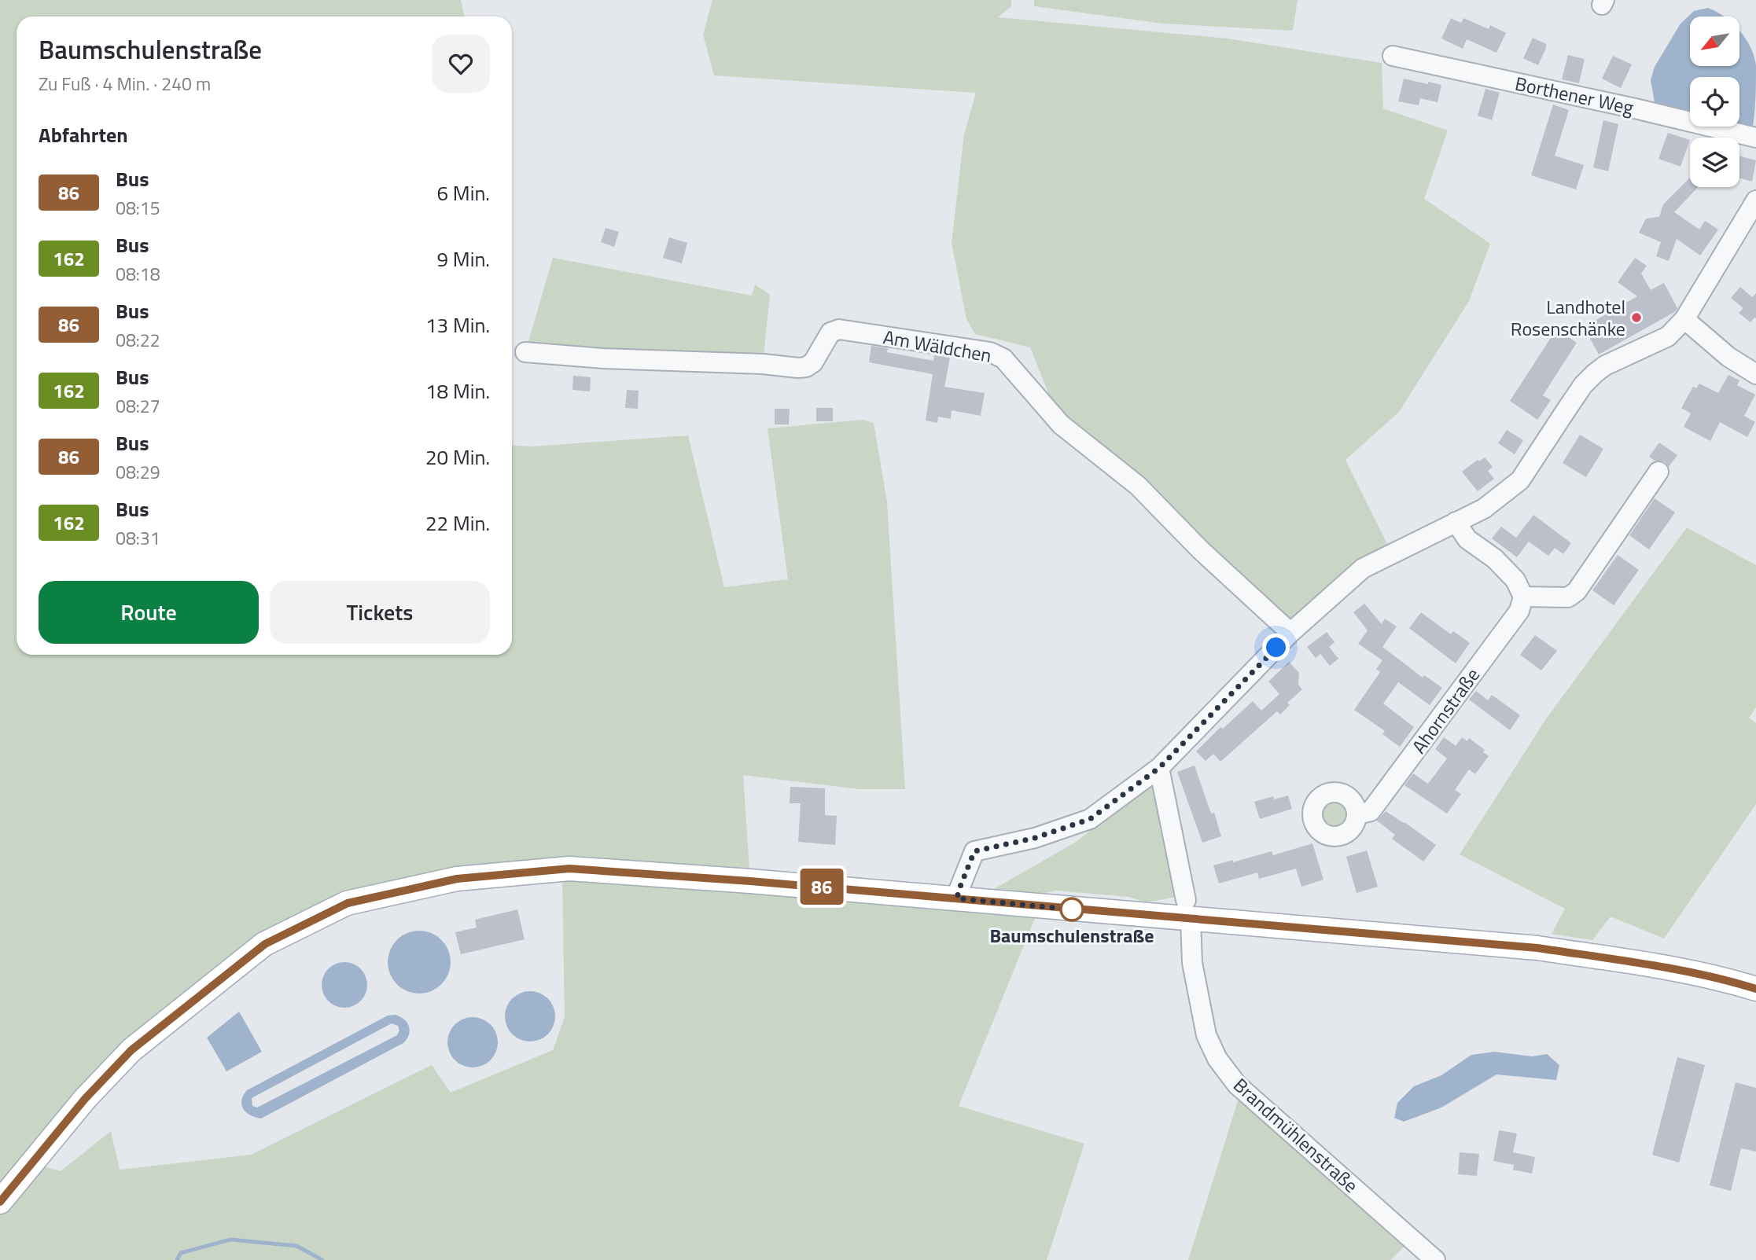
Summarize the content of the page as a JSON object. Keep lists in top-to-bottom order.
{
  "streets": {
    "street": [
      "Borthener Weg",
      "Am Wäldchen",
      "Ahornstraße",
      "Brandmühlenstraße"
    ]
  },
  "places": ["Landhotel Rosenschänke", "Baumschulenstraße"],
  "lines": ["bus line 86"],
  "north": "bottom left",
  "page": {
    "on_map": "86",
    "heading": [
      ["Baumschulenstraße", "Zu Fuß · 4 Min. · 240 m"],
      "Abfahrten"
    ],
    "list": [
      {
        "mark": "86",
        "name": "Bus",
        "note": "08:15",
        "value": "6 Min."
      },
      {
        "mark": "162",
        "name": "Bus",
        "note": "08:18",
        "value": "9 Min."
      },
      {
        "mark": "86",
        "name": "Bus",
        "note": "08:22",
        "value": "13 Min."
      },
      {
        "mark": "162",
        "name": "Bus",
        "note": "08:27",
        "value": "18 Min."
      },
      {
        "mark": "86",
        "name": "Bus",
        "note": "08:29",
        "value": "20 Min."
      },
      {
        "mark": "162",
        "name": "Bus",
        "note": "08:31",
        "value": "22 Min."
      }
    ],
    "buttons": ["Route", "Tickets"]
  }
}
